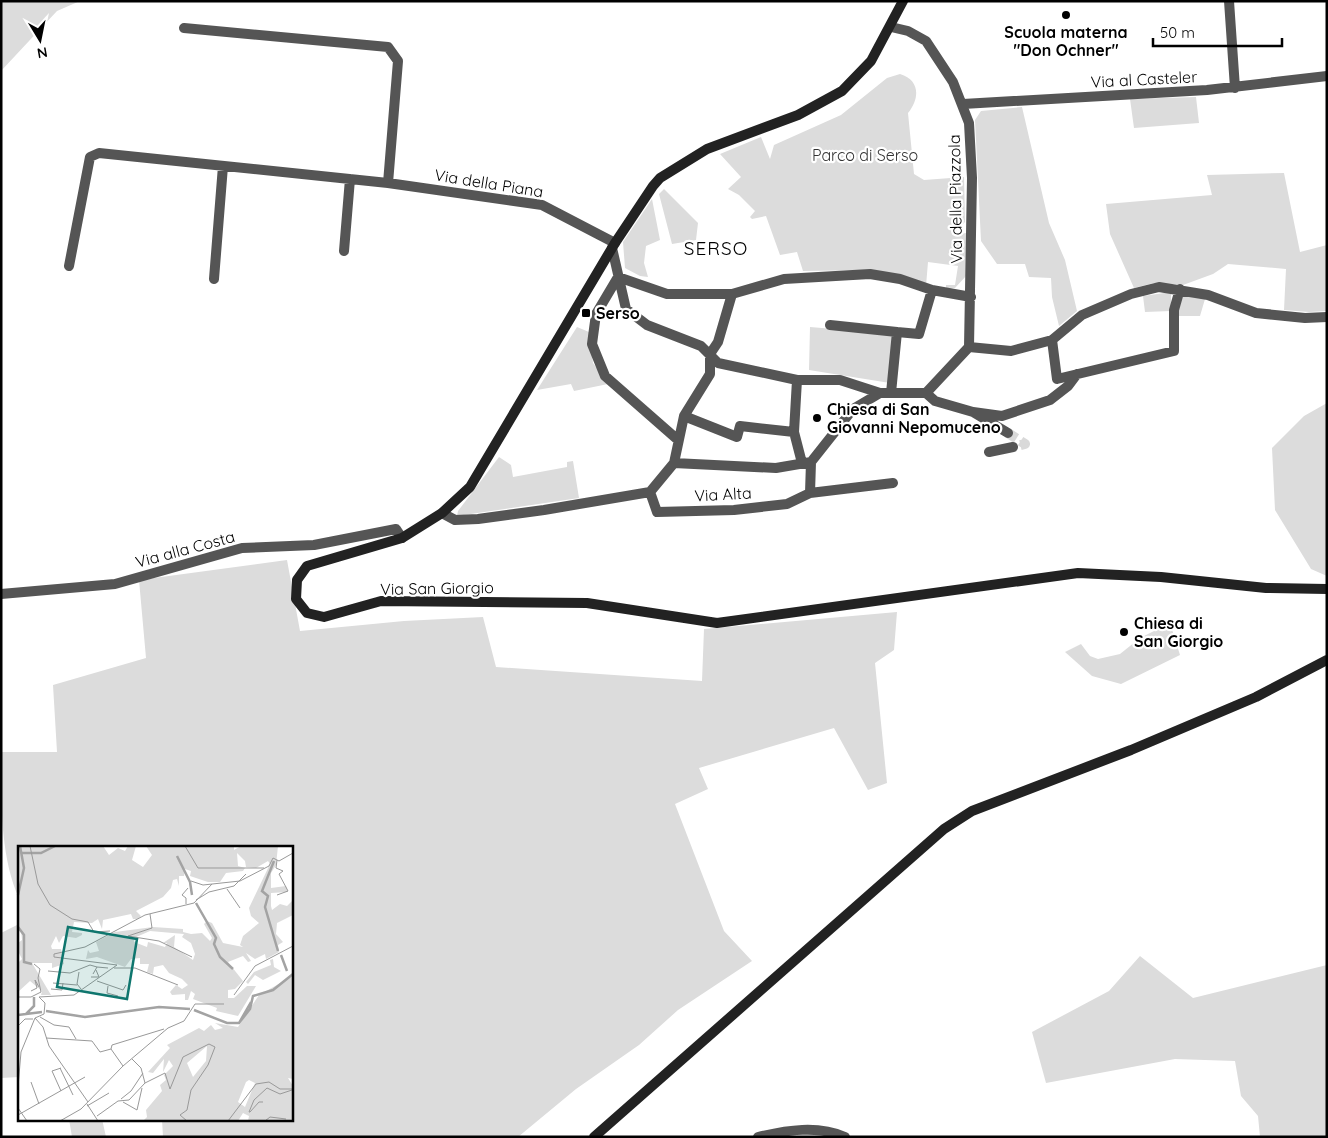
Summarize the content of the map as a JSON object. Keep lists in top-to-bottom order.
{
  "streets": {
    "street": [
      "Via al Casteler",
      "Via della Piana",
      "Via della Piazzola",
      "Via Alta",
      "Via alla Costa",
      "Via San Giorgio"
    ]
  },
  "crossings": [
    ["Via al Casteler", "Via della Piazzola"],
    ["Via della Piana", "Via San Giorgio"],
    ["Via della Piazzola", "Via San Giorgio"],
    ["Via alla Costa", "Via San Giorgio"]
  ],
  "districts": ["SERSO"],
  "parks": ["Parco di Serso"],
  "places": {
    "other": ["Scuola materna \"Don Ochner\"", "Chiesa di San Giovanni Nepomuceno", "Chiesa di San Giorgio"],
    "transit": ["Serso"]
  },
  "scale_bar": "50 m",
  "north": "bottom"
}
